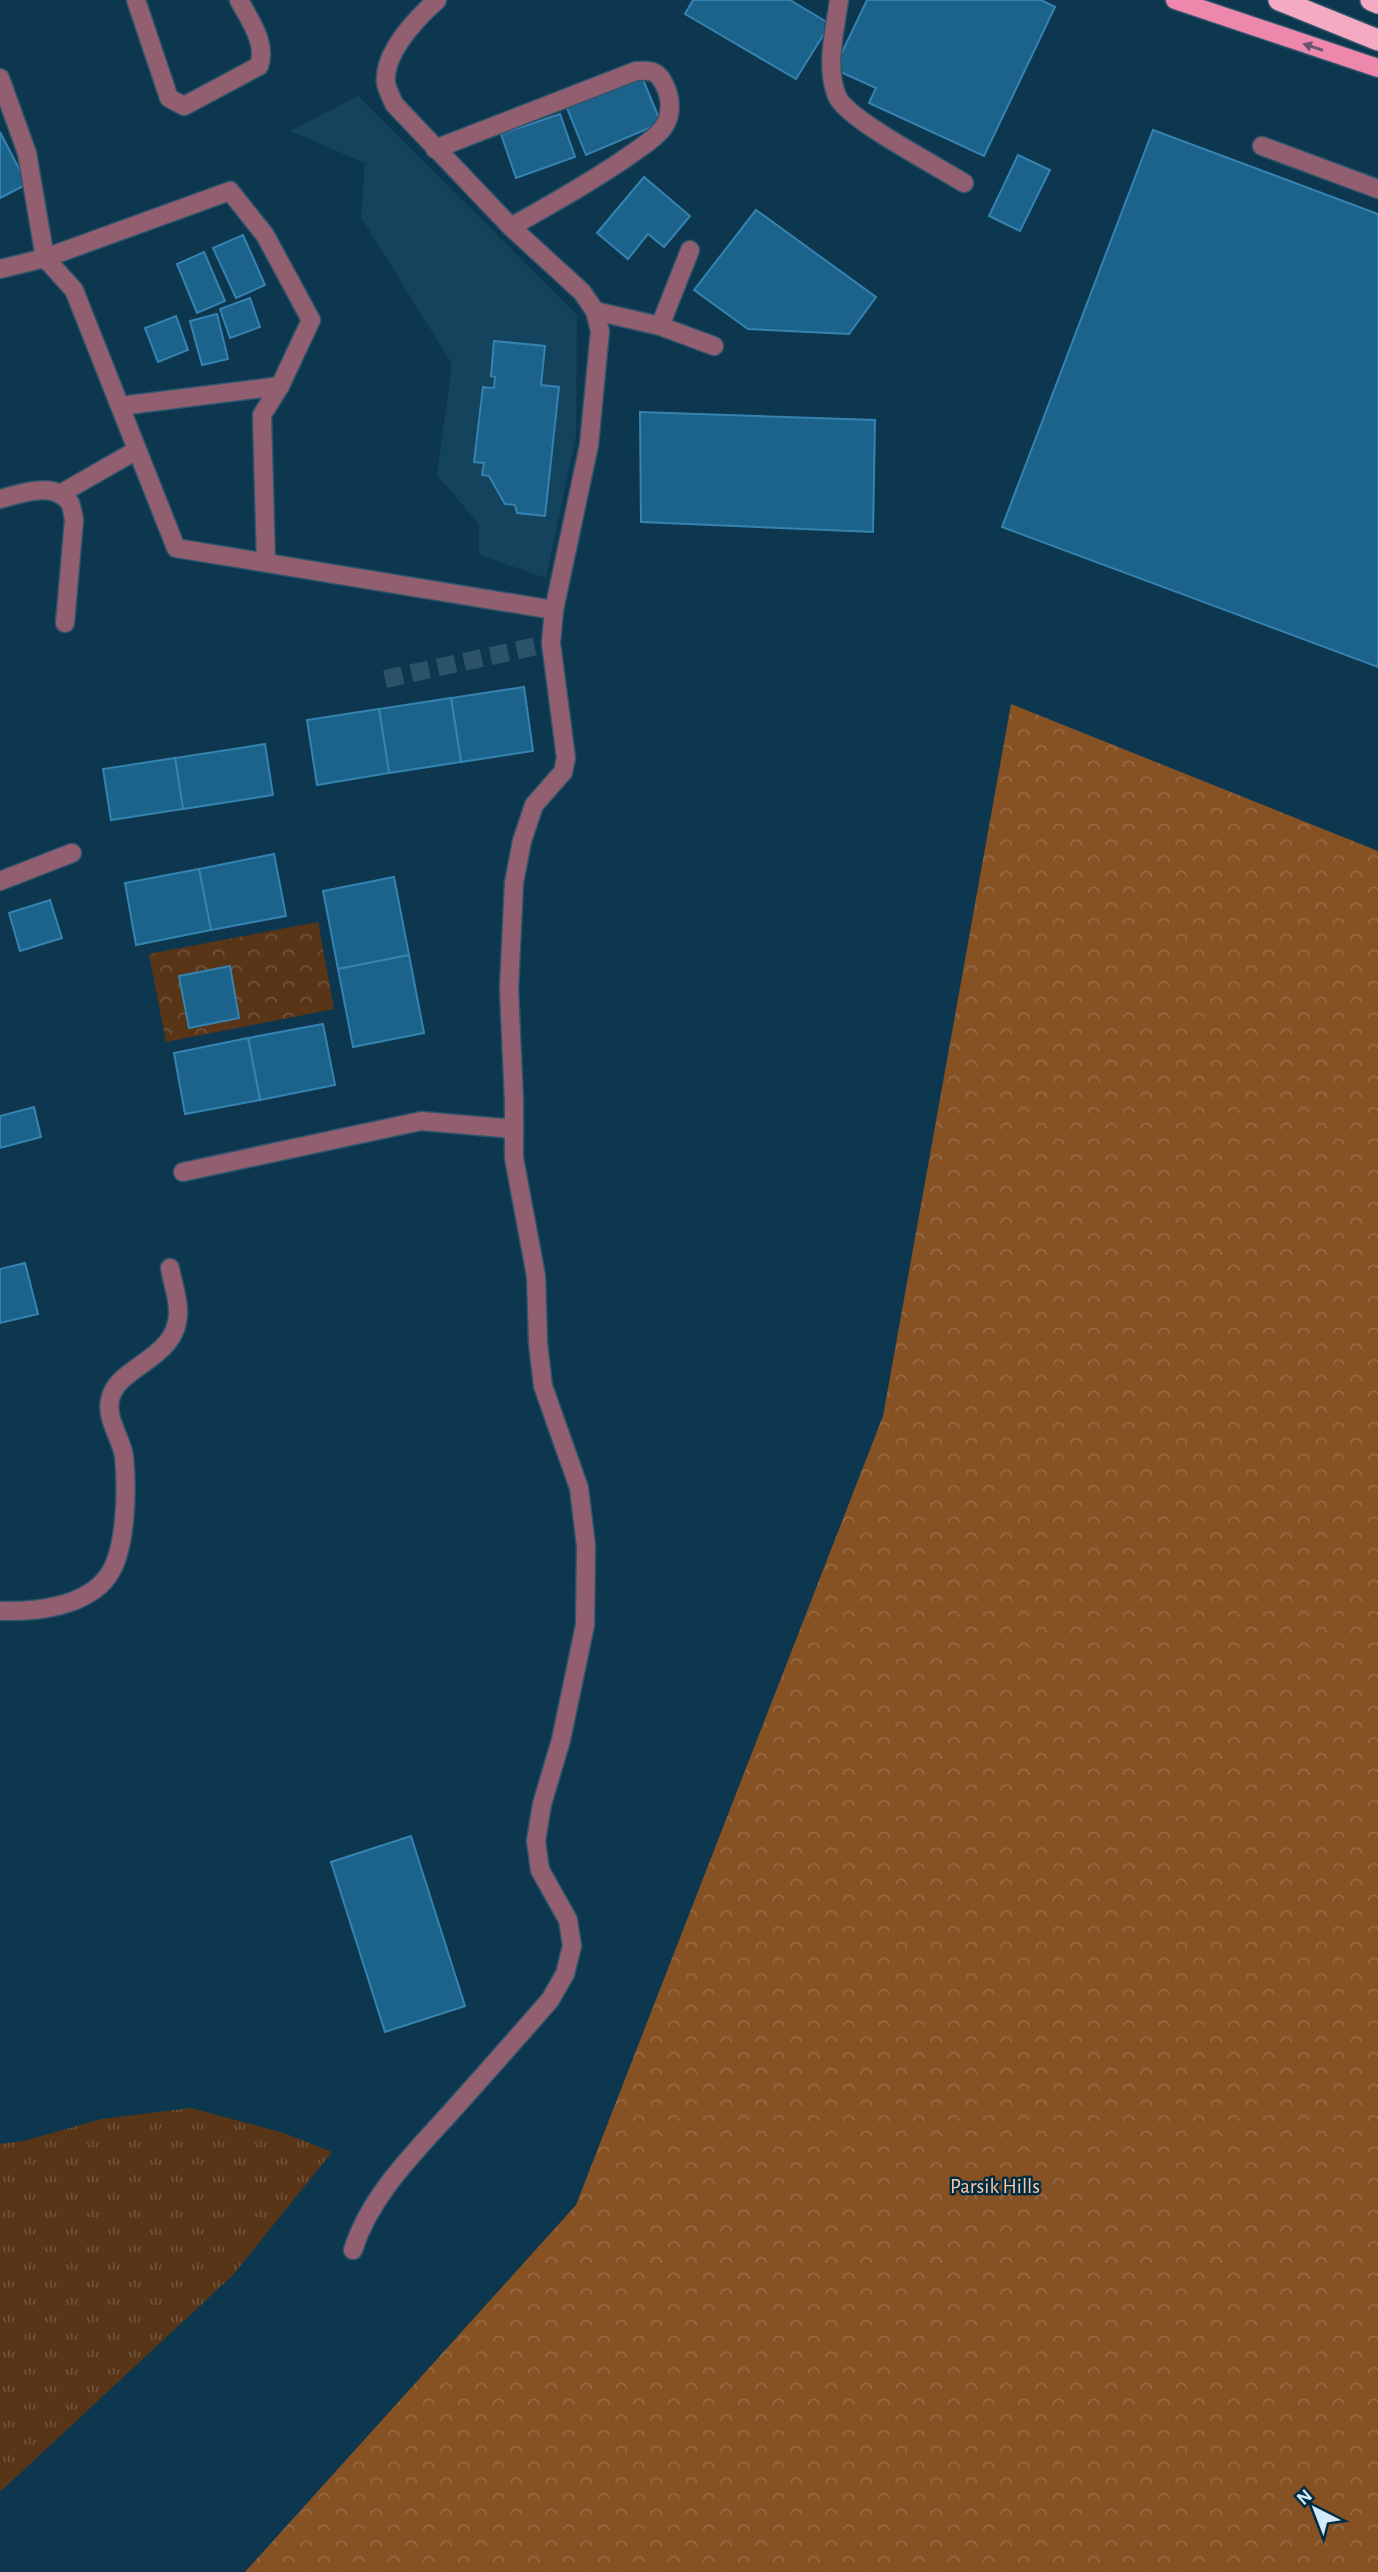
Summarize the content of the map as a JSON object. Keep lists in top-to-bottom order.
{
  "parks": ["Parsik Hills"],
  "north": "top left"
}
